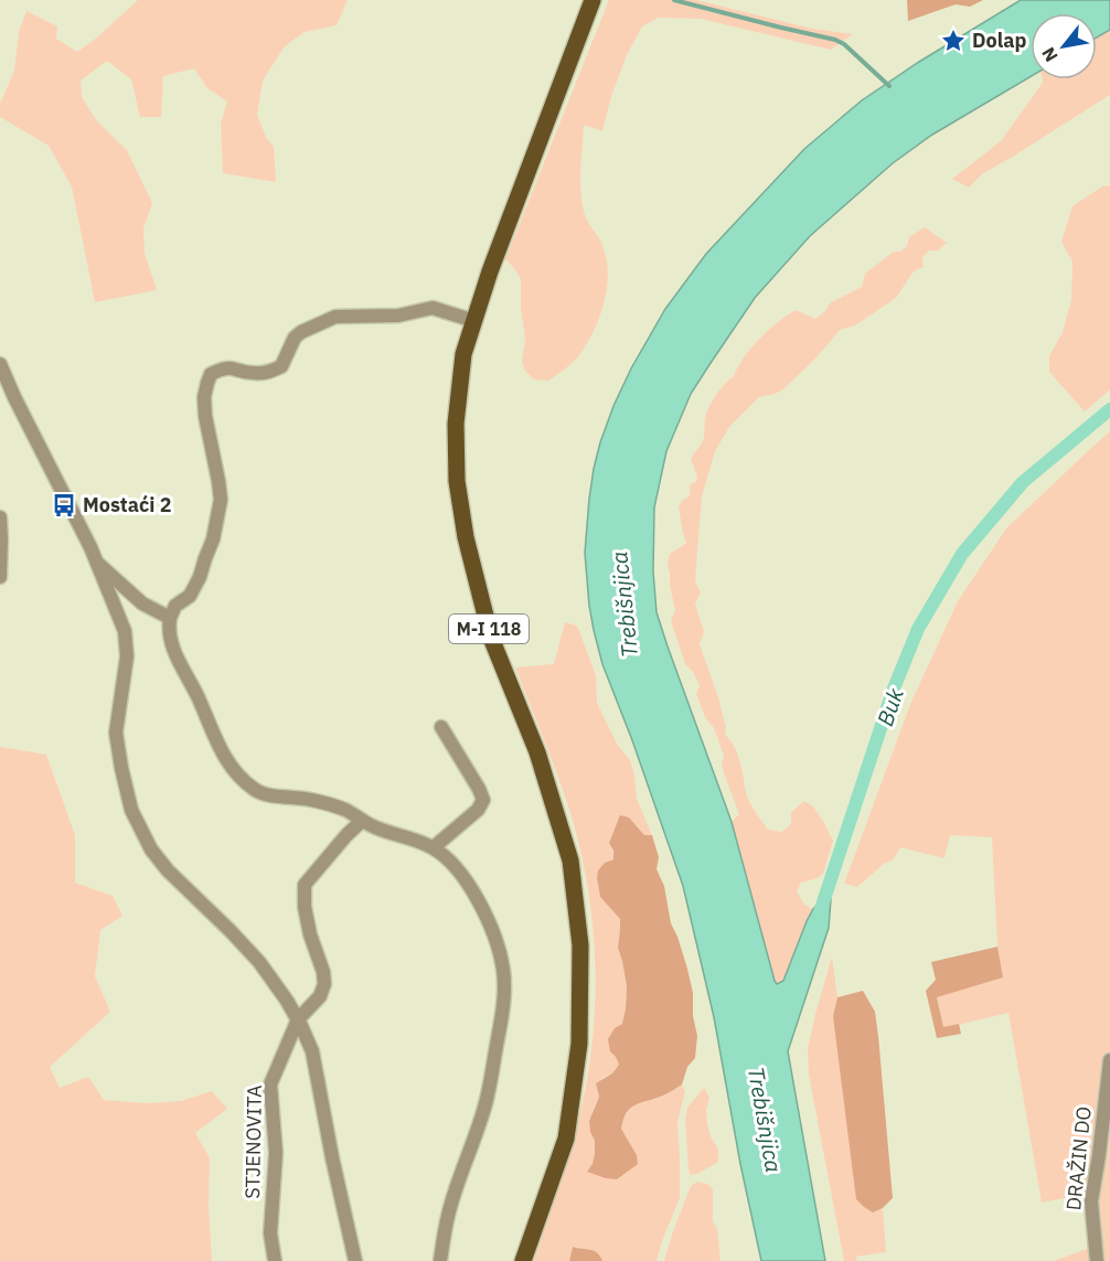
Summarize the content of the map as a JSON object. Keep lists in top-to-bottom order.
{
  "streets": {
    "main road": ["M-I 118"],
    "street": ["STJENOVITA", "DRAŽIN DO"]
  },
  "water": ["Trebišnjica", "Buk"],
  "places": {
    "place": ["Dolap"],
    "bus stop": ["Mostaći 2"]
  },
  "north": "bottom left"
}
